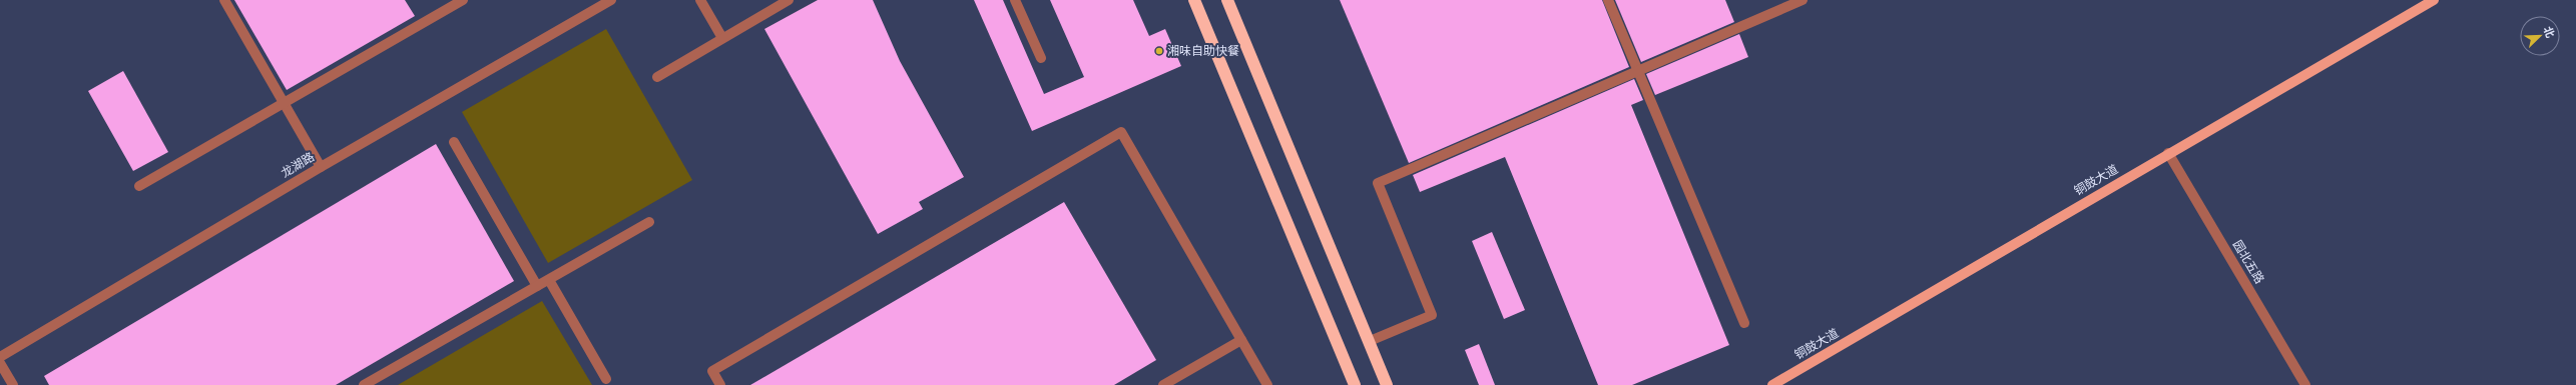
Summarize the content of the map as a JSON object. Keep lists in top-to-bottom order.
{
  "streets": {
    "main road": ["铜鼓大道"],
    "street": ["龙湖路", "园北五路"]
  },
  "crossings": [
    ["铜鼓大道", "园北五路"]
  ],
  "places": ["湘味自助快餐"],
  "north": "top right"
}
